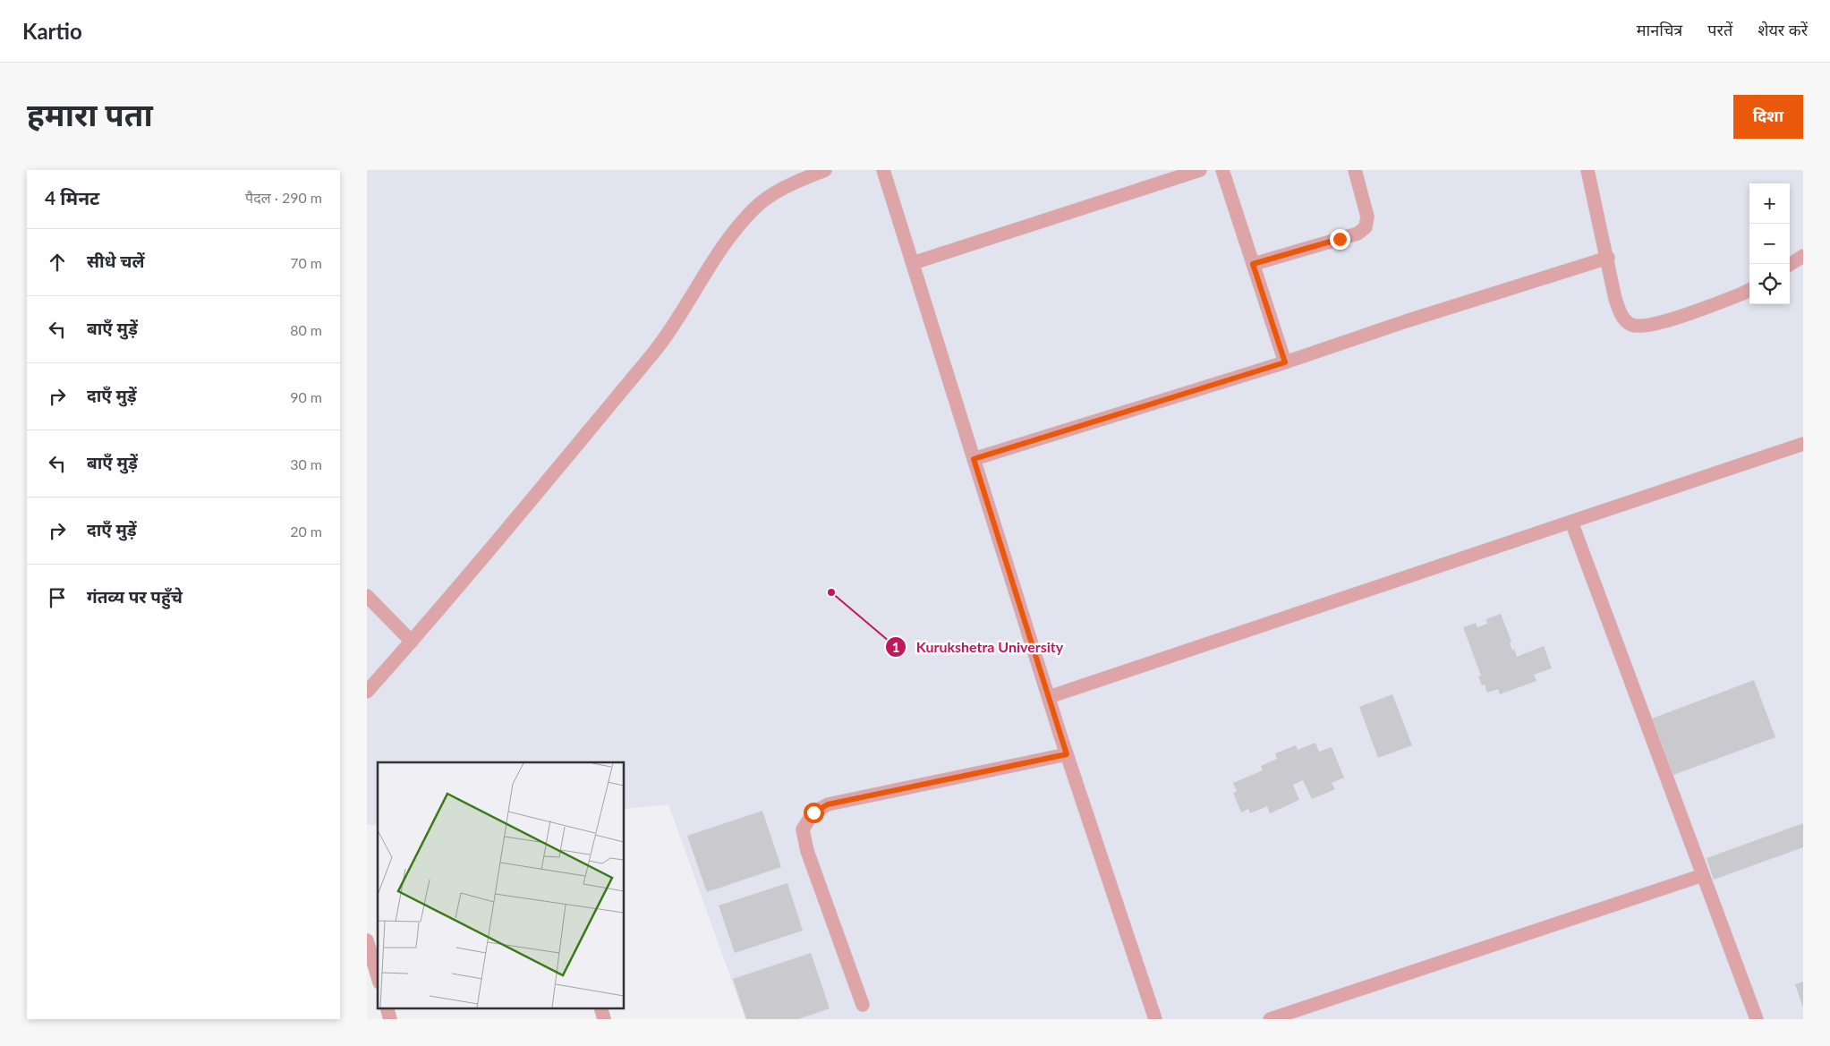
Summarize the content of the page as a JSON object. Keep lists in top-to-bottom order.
{
  "places": ["Kurukshetra University"],
  "page": {
    "header": "Kartio",
    "nav": ["मानचित्र", "परतें", "शेयर करें"],
    "title": "हमारा पता",
    "buttons": "दिशा",
    "heading": ["4 मिनट", "पैदल · 290 m"],
    "map_buttons": ["+", "−"],
    "list": [
      ["सीधे चलें", "70 m"],
      ["बाएँ मुड़ें", "80 m"],
      ["दाएँ मुड़ें", "90 m"],
      ["बाएँ मुड़ें", "30 m"],
      ["दाएँ मुड़ें", "20 m"],
      "गंतव्य पर पहुँचे"
    ]
  }
}
